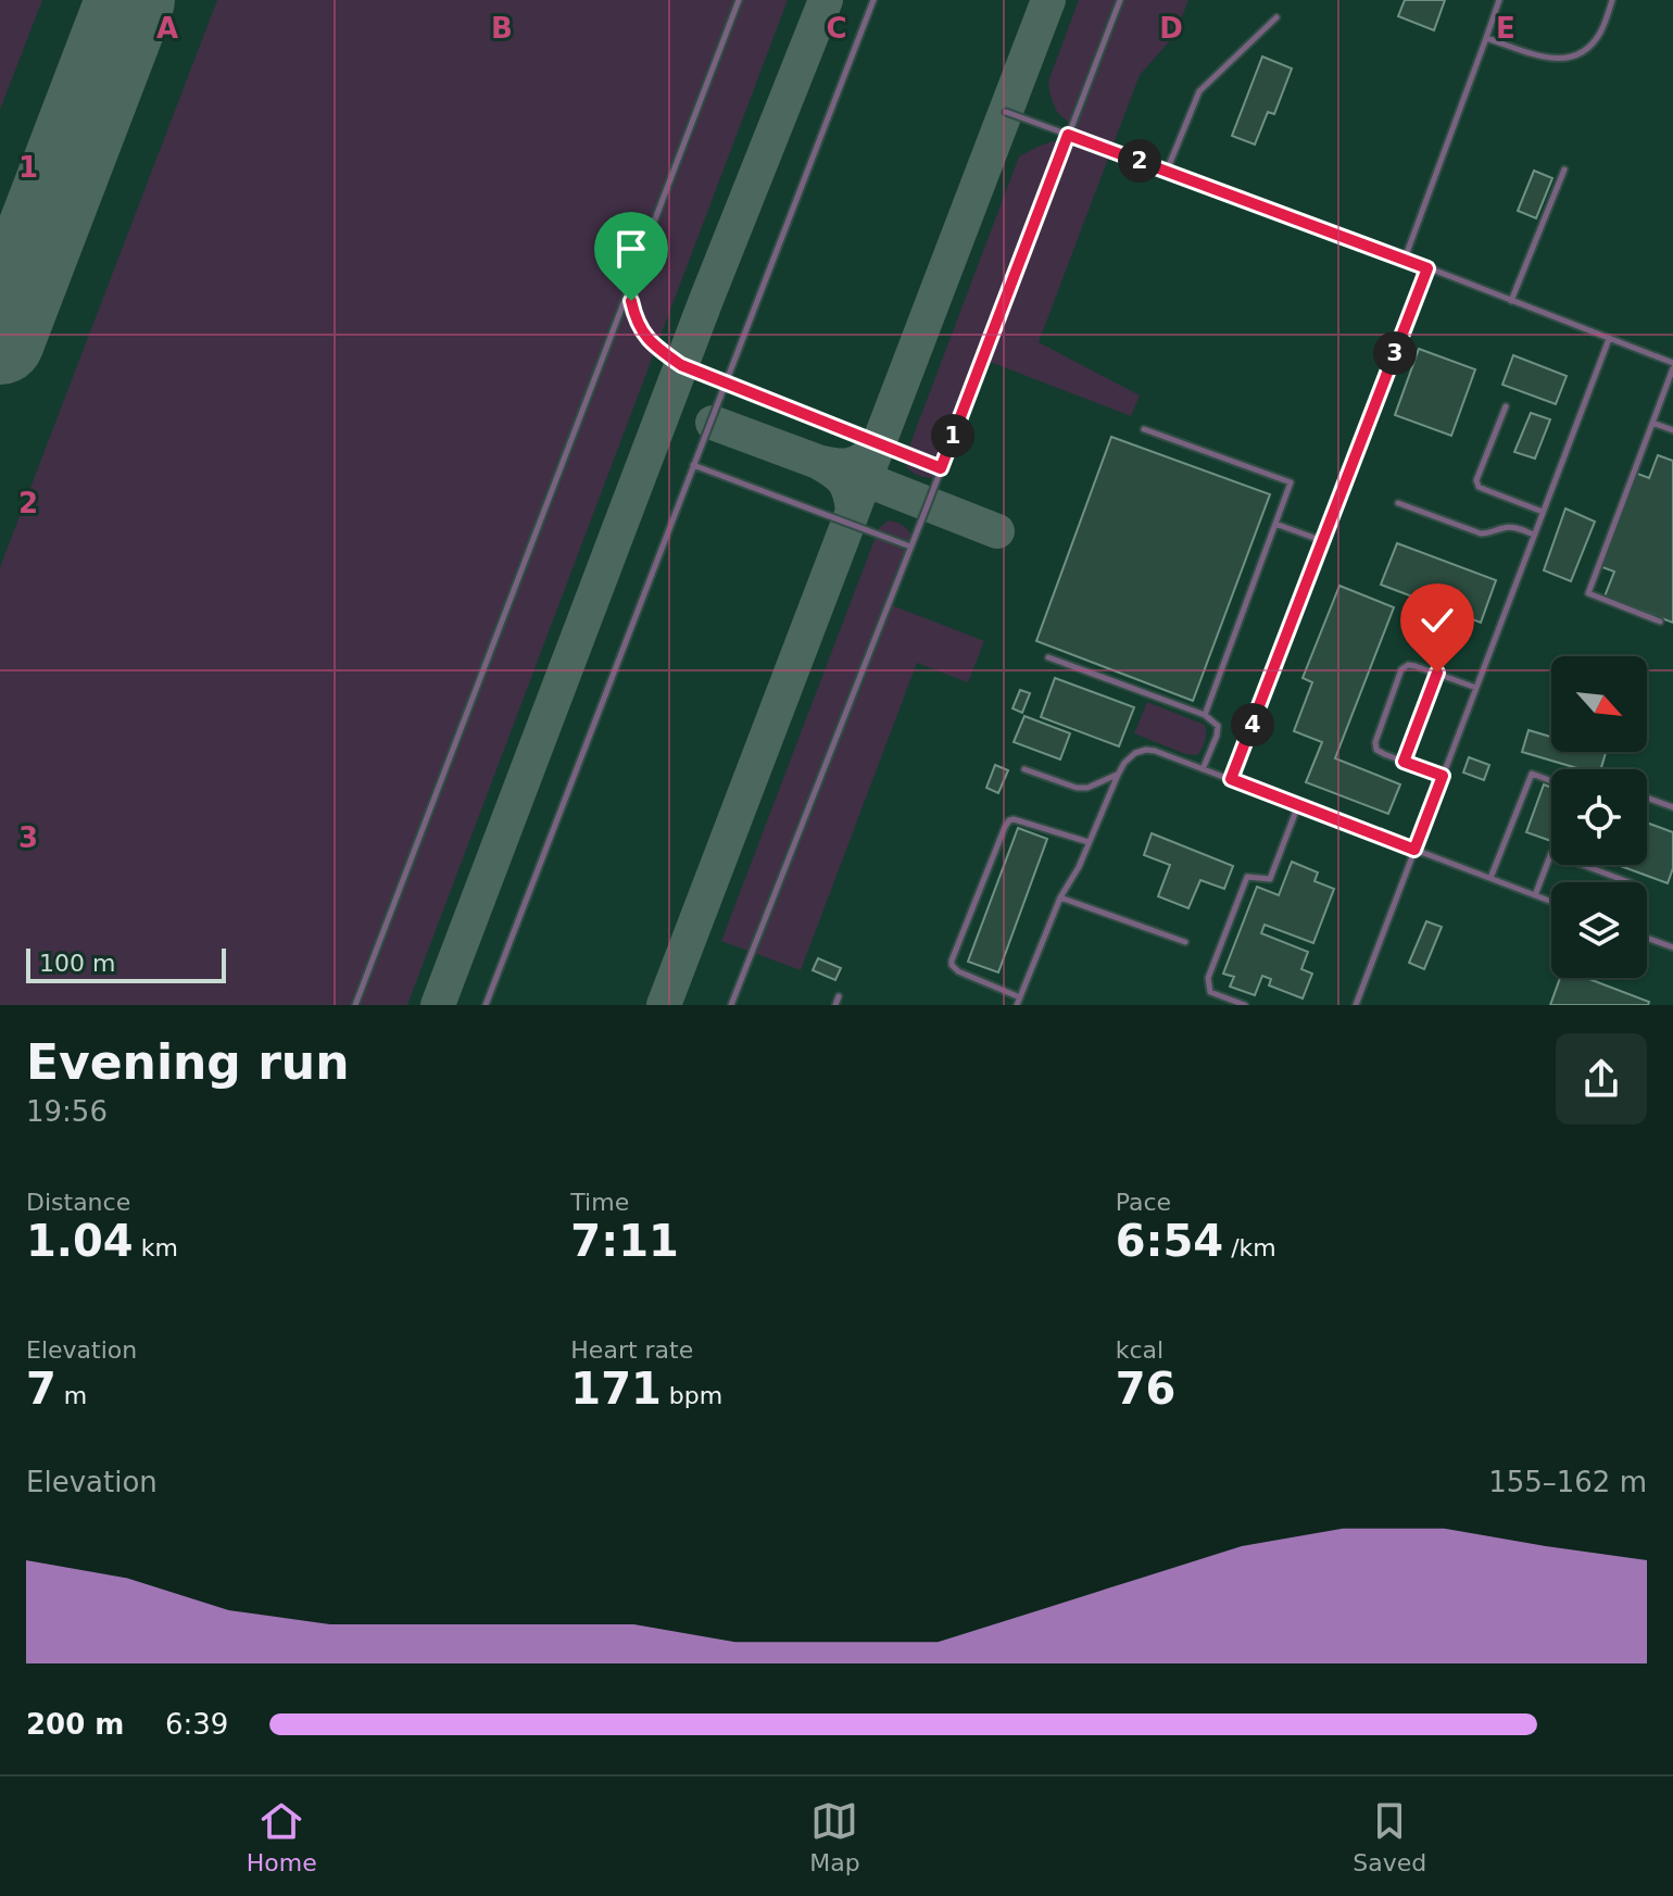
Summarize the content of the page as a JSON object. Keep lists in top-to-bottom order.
{
  "scale_bar": "100 m",
  "north": "bottom right",
  "page": {
    "pins": [
      "2",
      "3",
      "1",
      "4"
    ],
    "scale": "100 m",
    "heading": ["Evening run", "19:56"],
    "stats": [
      ["Distance", "1.04 km"],
      ["Time", "7:11"],
      ["Pace", "6:54 /km"],
      ["Elevation", "7 m"],
      ["Heart rate", "171 bpm"],
      ["kcal", "76"]
    ],
    "chart": ["Elevation", "155–162 m"],
    "list": [
      {
        "name": "200 m",
        "note": "6:39"
      }
    ],
    "tabs": ["Home", "Map", "Saved"]
  },
  "grid": {
    "columns": [
      "A",
      "B",
      "C",
      "D",
      "E"
    ],
    "rows": ["1", "2", "3"]
  }
}
